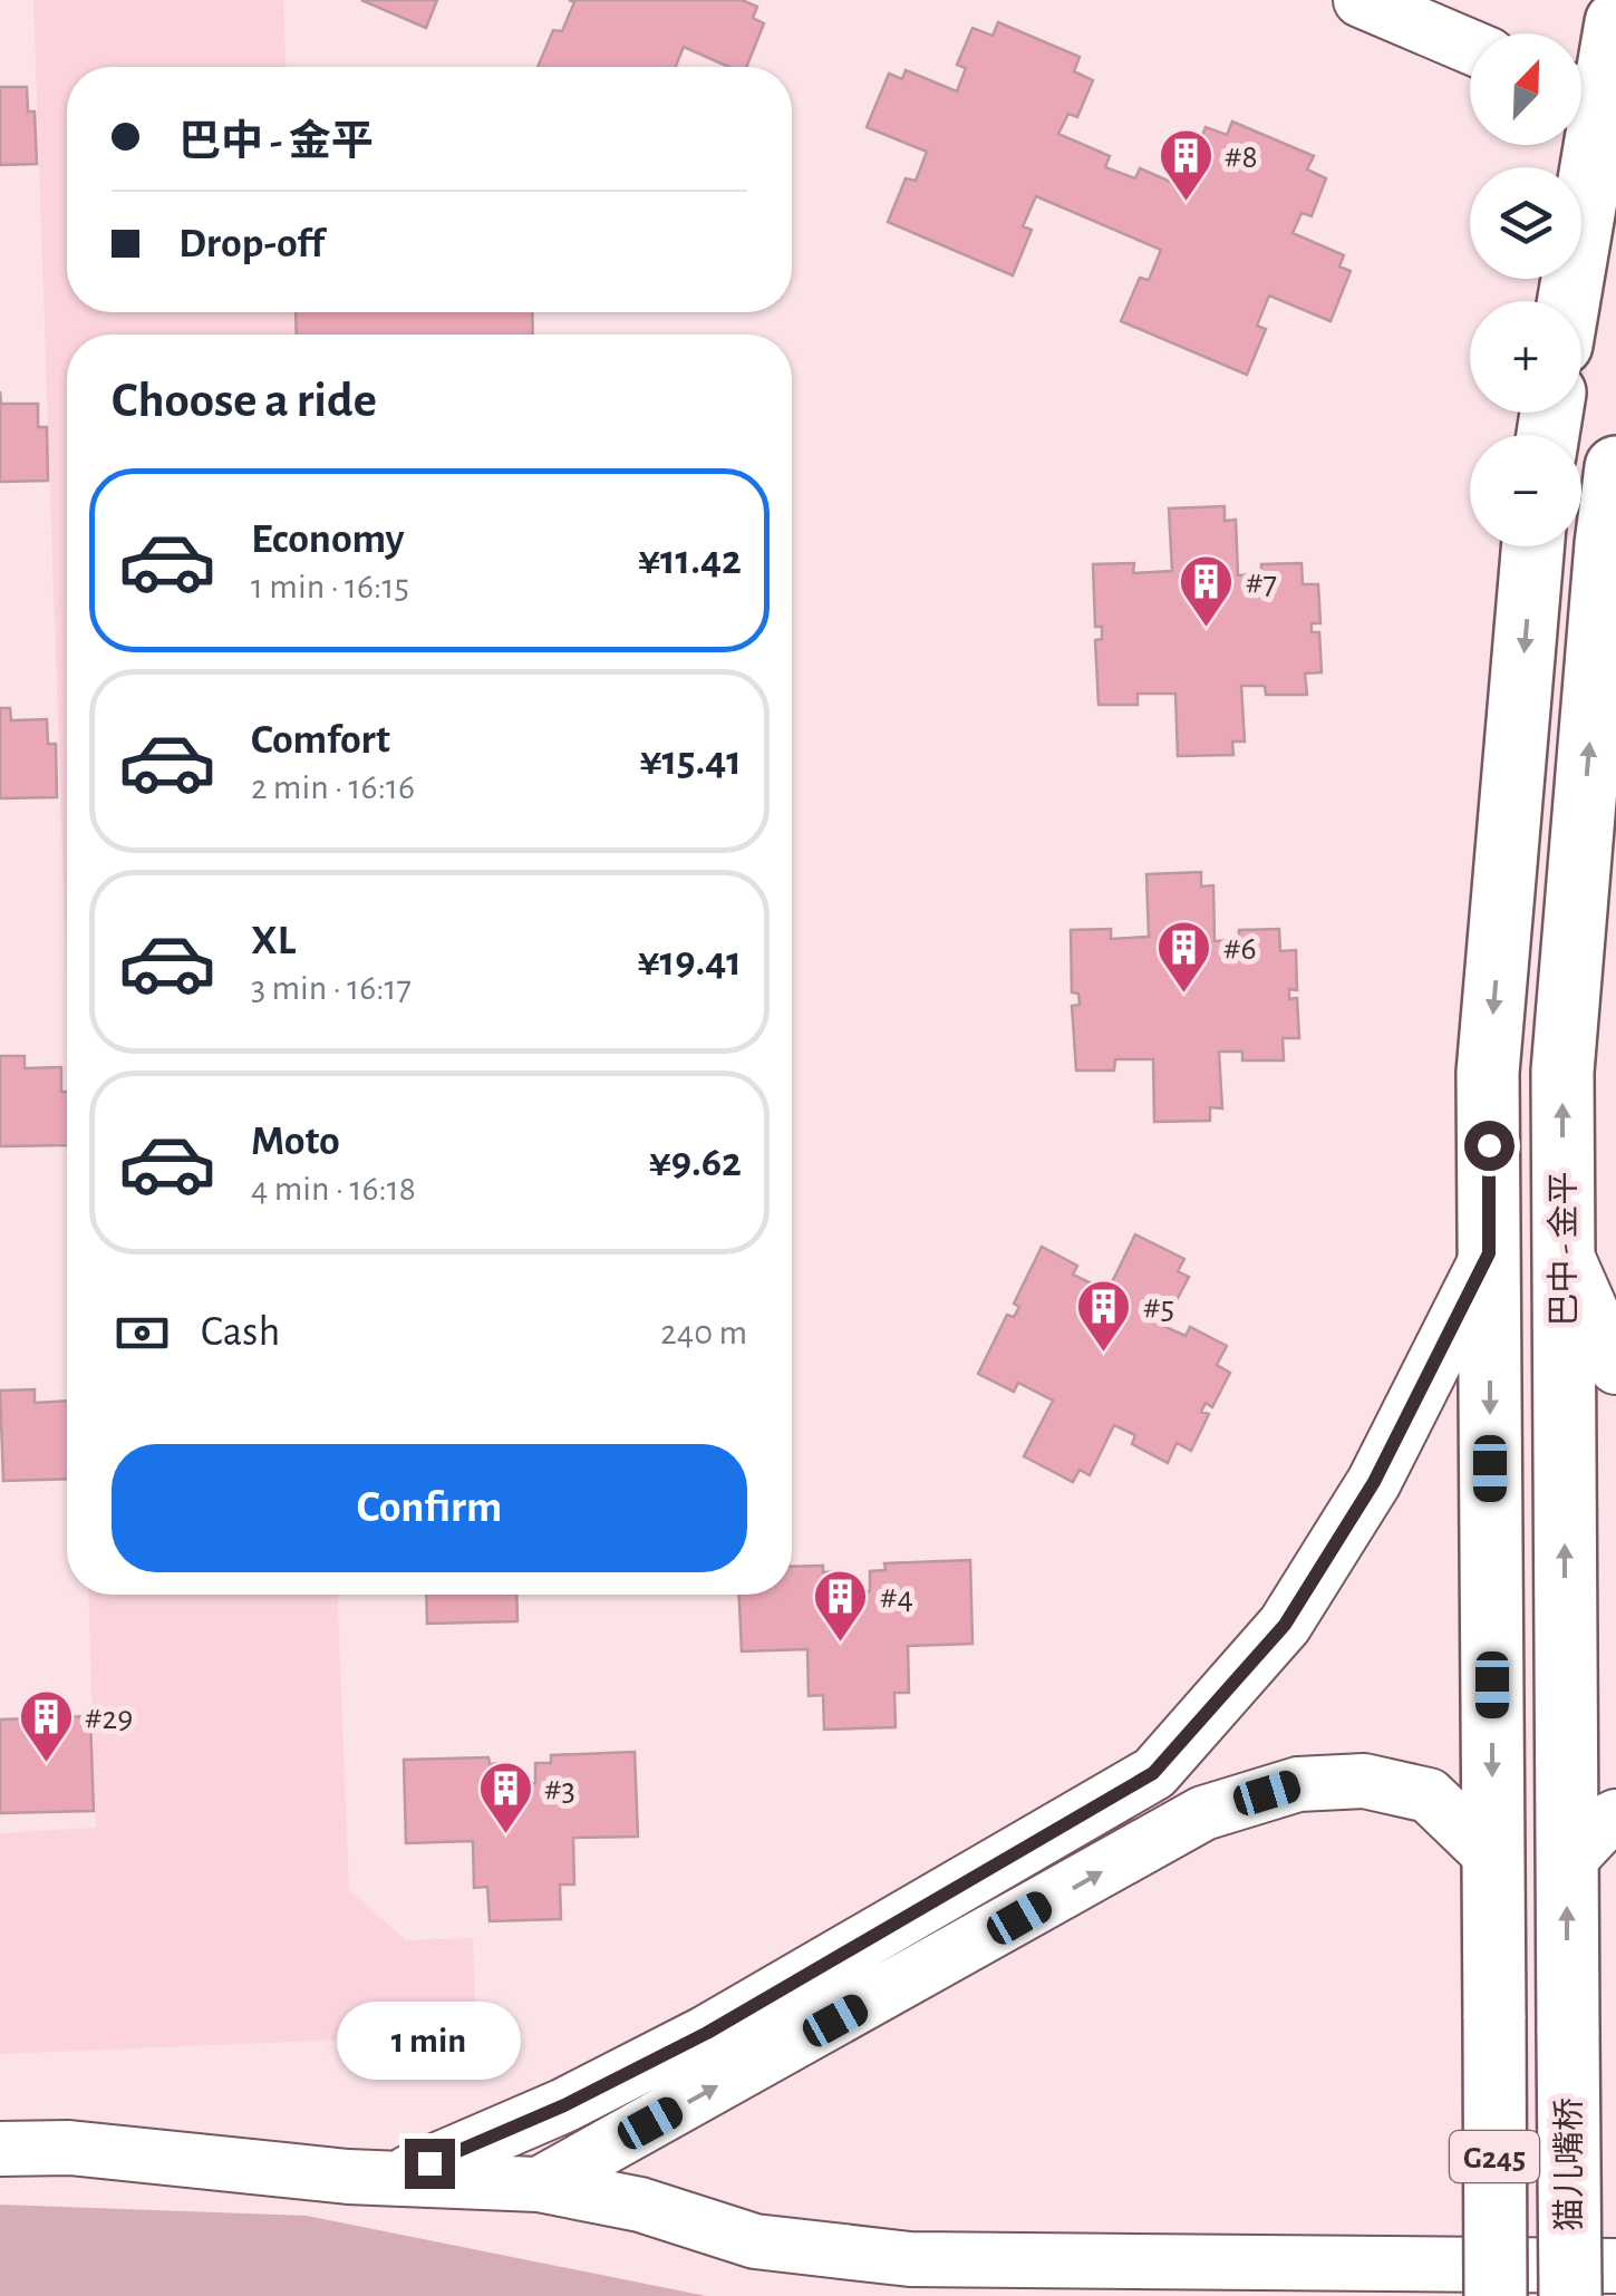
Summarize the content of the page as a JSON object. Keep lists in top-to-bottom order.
{
  "streets": {
    "highway": ["巴中 - 金平", "G245", "猫儿嘴桥"]
  },
  "crossings": [
    ["巴中 - 金平", "猫儿嘴桥"]
  ],
  "places": {
    "building": [
      "#8",
      "#7",
      "#6",
      "#5",
      "#4",
      "#29",
      "#3"
    ]
  },
  "north": "top right",
  "page": {
    "map_buttons": ["+", "−"],
    "banner": ["巴中 - 金平", "Drop-off"],
    "heading": "Choose a ride",
    "list": [
      {
        "name": "Economy",
        "note": "1 min · 16:15",
        "value": "¥11.42"
      },
      {
        "name": "Comfort",
        "note": "2 min · 16:16",
        "value": "¥15.41"
      },
      {
        "name": "XL",
        "note": "3 min · 16:17",
        "value": "¥19.41"
      },
      {
        "name": "Moto",
        "note": "4 min · 16:18",
        "value": "¥9.62"
      }
    ],
    "pay": ["Cash", "240 m"],
    "buttons": "Confirm",
    "bubble": "1 min"
  }
}
